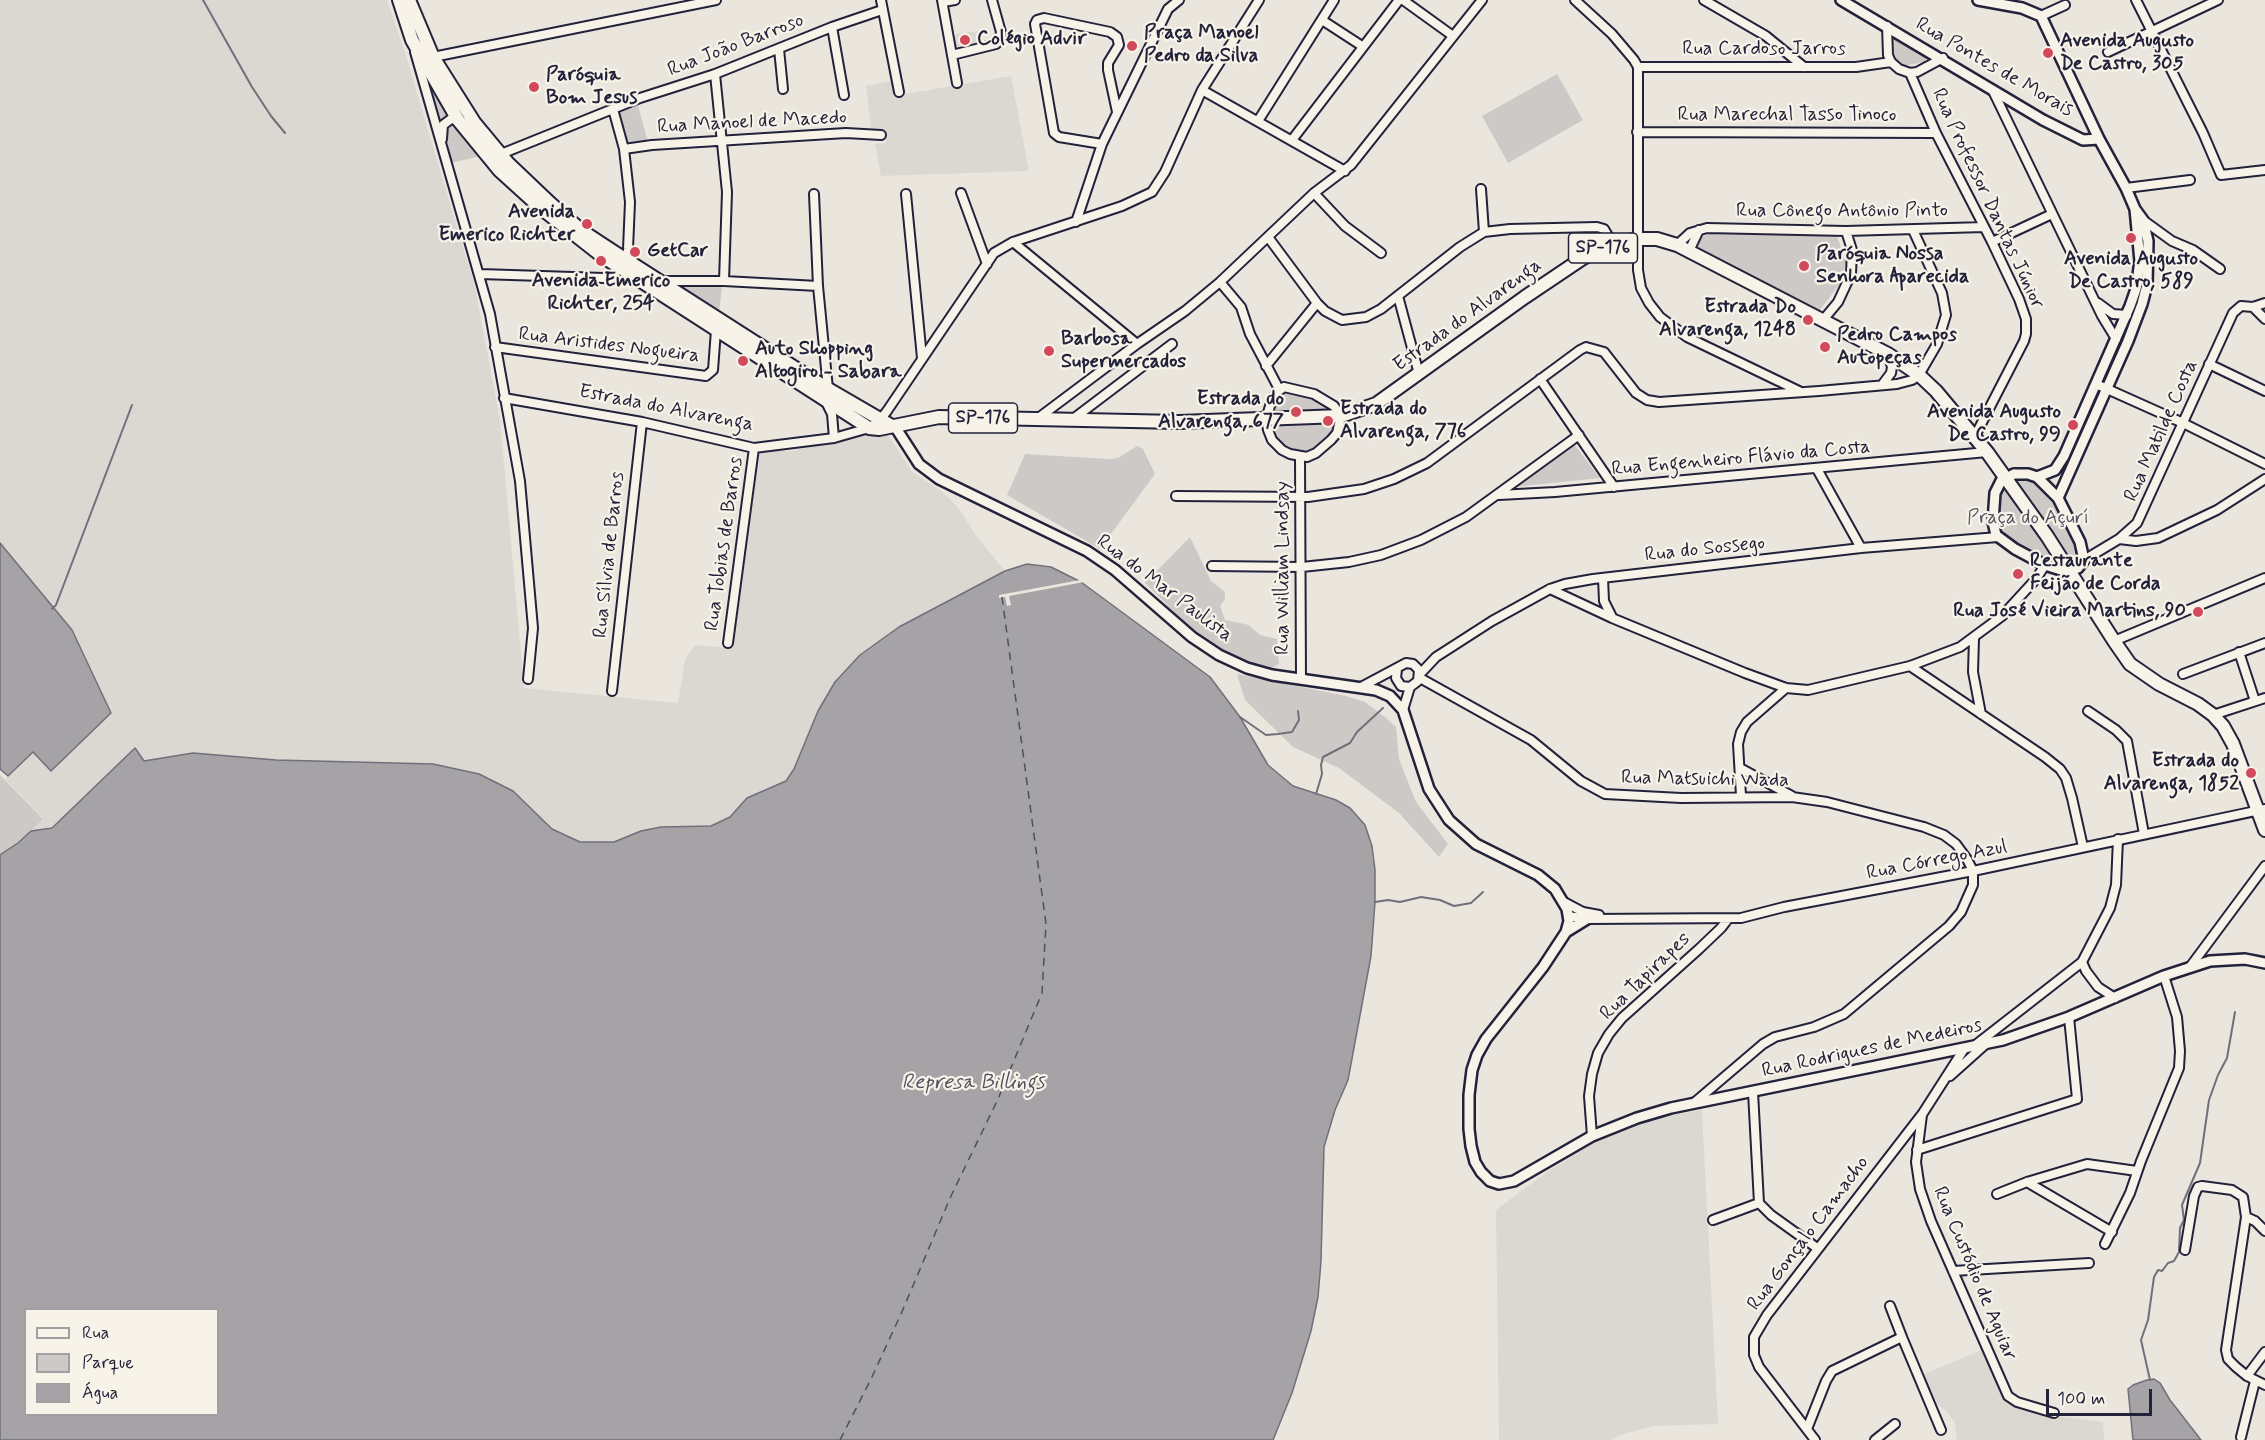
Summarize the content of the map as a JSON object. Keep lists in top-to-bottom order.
{
  "streets": {
    "main road": ["SP-176", "Estrada do Alvarenga"],
    "street": [
      "Rua João Barroso",
      "Rua Cardoso Jarros",
      "Rua Pontes de Morais",
      "Rua Marechal Tasso Tinoco",
      "Rua Manoel de Macedo",
      "Rua Professor Dantas Júnior",
      "Rua Cônego Antônio Pinto",
      "Rua Aristides Nogueira",
      "Rua Matilde Costa",
      "Rua Engenheiro Flávio da Costa",
      "Rua Tobias de Barros",
      "Rua do Sossego",
      "Rua Sílvia de Barros",
      "Rua William Lindsay",
      "Rua do Mar Paulista",
      "Rua Matsuichi Wada",
      "Rua Córrego Azul",
      "Rua Tapirapes",
      "Rua Rodrigues de Medeiros",
      "Rua Gonçalo Camacho",
      "Rua Custódio de Aguiar"
    ]
  },
  "crossings": [
    ["Rua Marechal Tasso Tinoco", "Rua Professor Dantas Júnior"],
    ["Rua Professor Dantas Júnior", "Rua Cônego Antônio Pinto"],
    ["Rua Professor Dantas Júnior", "Estrada do Alvarenga"],
    ["Estrada do Alvarenga", "Rua Engenheiro Flávio da Costa"],
    ["Estrada do Alvarenga", "Rua Tobias de Barros"],
    ["Estrada do Alvarenga", "Rua Sílvia de Barros"],
    ["Estrada do Alvarenga", "Rua do Mar Paulista"],
    ["Estrada do Alvarenga", "Rua Córrego Azul"],
    ["Rua do Sossego", "Rua do Mar Paulista"],
    ["Rua do Sossego", "Rua Matsuichi Wada"],
    ["Rua William Lindsay", "Rua do Mar Paulista"],
    ["Rua Matsuichi Wada", "Rua Córrego Azul"],
    ["Rua Córrego Azul", "Rua Tapirapes"],
    ["Rua Tapirapes", "Rua Rodrigues de Medeiros"],
    ["Rua Rodrigues de Medeiros", "Rua Gonçalo Camacho"],
    ["Rua Gonçalo Camacho", "Rua Custódio de Aguiar"]
  ],
  "water": ["Represa Billings"],
  "parks": ["Praça do Açurí"],
  "places": [
    "Colégio Advir",
    "Praça Manoel Pedro da Silva",
    "Avenida Augusto De Castro, 305",
    "Paróquia Bom Jesus",
    "Avenida Emerico Richter",
    "Avenida Augusto De Castro, 589",
    "GetCar",
    "Avenida Emerico Richter, 254",
    "Paróquia Nossa Senhora Aparecida",
    "Estrada Do Alvarenga, 1248",
    "Pedro Campos Autopeças",
    "Barbosa Supermercados",
    "Auto Shopping Altogiro - Sabara",
    "Estrada do Alvarenga, 677",
    "Estrada do Alvarenga, 776",
    "Avenida Augusto De Castro, 99",
    "Restaurante Feijão de Corda",
    "Rua José Vieira Martins, 90",
    "Estrada do Alvarenga, 1852"
  ],
  "legend": ["Rua", "Parque", "Água"],
  "scale_bar": "100 m"
}
